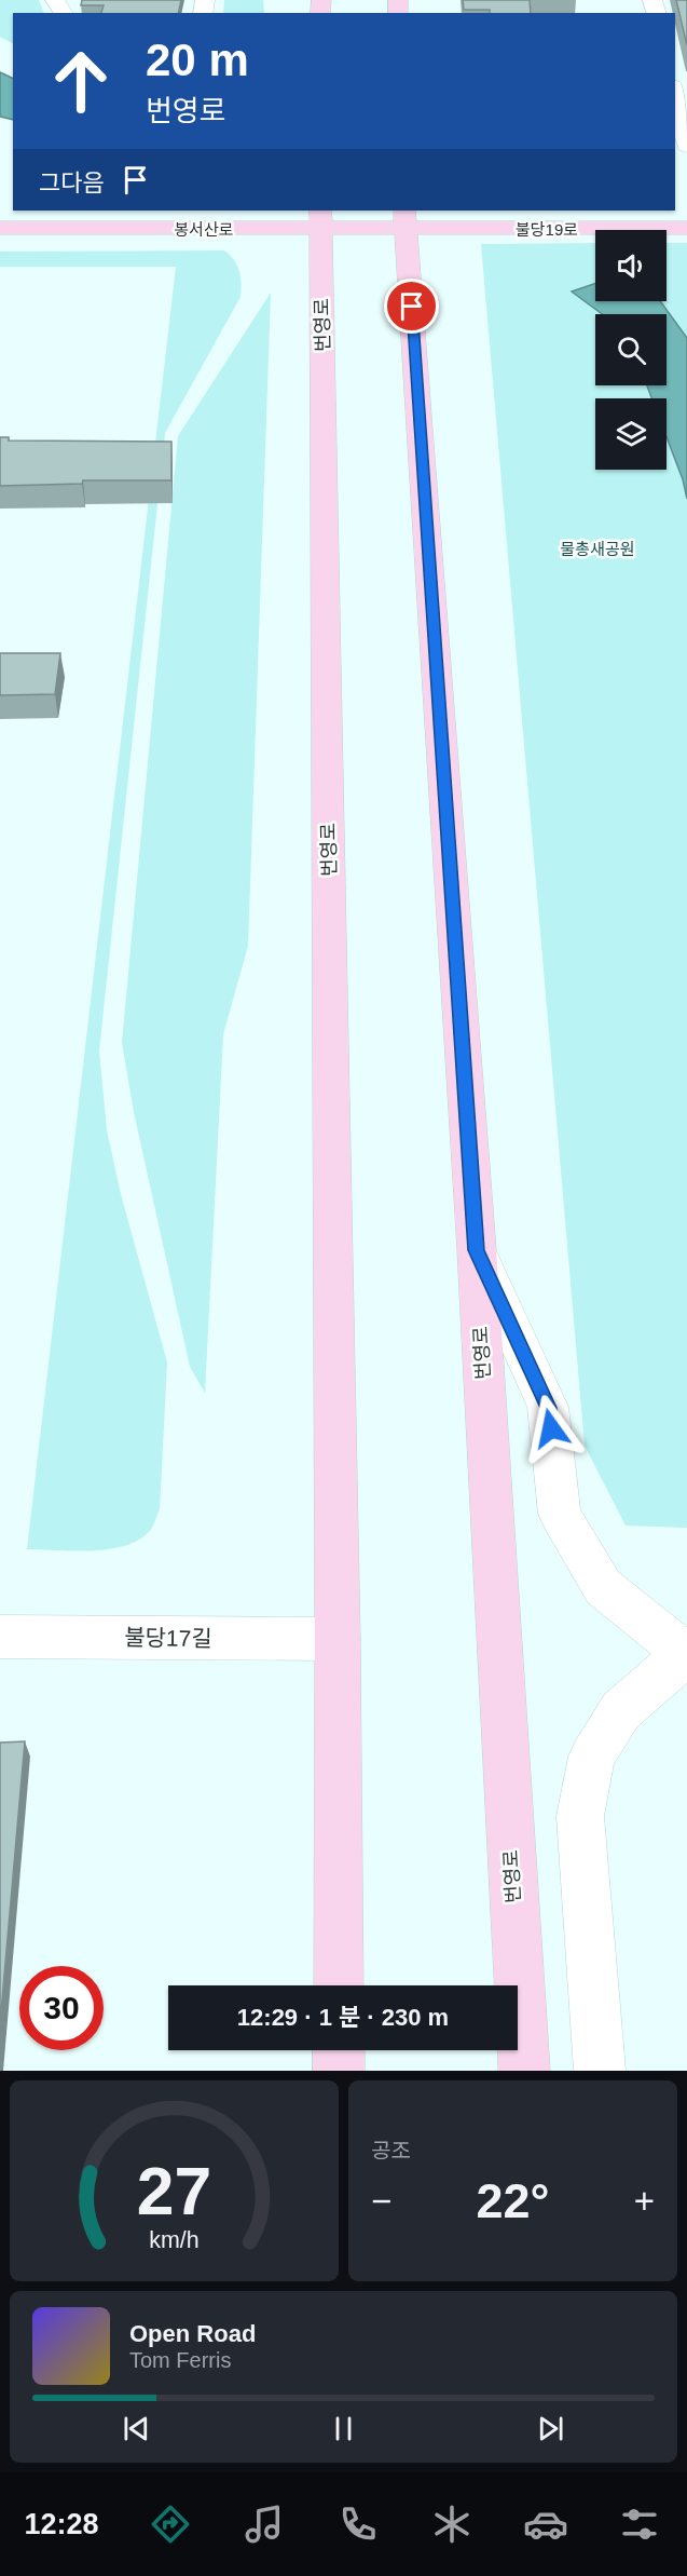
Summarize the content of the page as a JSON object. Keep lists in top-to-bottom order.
{
  "streets": {
    "main road": ["봉서산로", "불당19로", "번영로"],
    "street": ["불당17길"]
  },
  "crossings": [
    ["봉서산로", "불당19로"],
    ["봉서산로", "번영로"],
    ["불당19로", "번영로"],
    ["번영로", "불당17길"]
  ],
  "parks": ["물총새공원"],
  "page": {
    "turn": ["20 m", "번영로"],
    "then": "그다음",
    "limit": "30",
    "trip": "12:29 · 1 분 · 230 m",
    "tile": "공조",
    "heat": ["−", "22°", "+"],
    "song": ["Open Road", "Tom Ferris"],
    "tabs": "12:28",
    "gauge": ["27", "km/h"]
  }
}
